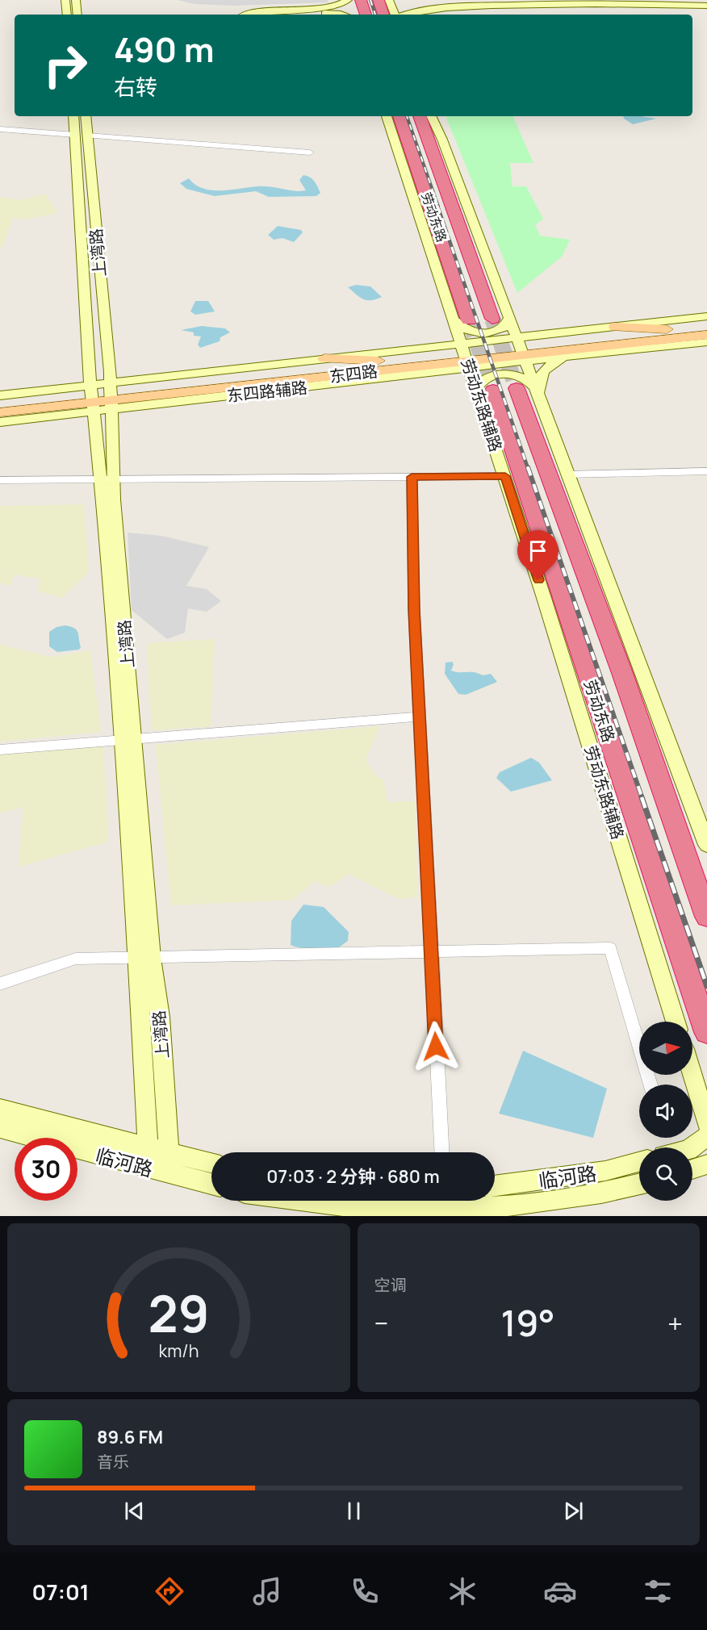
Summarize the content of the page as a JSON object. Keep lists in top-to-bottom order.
{
  "streets": {
    "highway": ["劳动东路"],
    "main road": [
      "上湾路",
      "东四路",
      "东四路辅路",
      "劳动东路辅路",
      "临河路"
    ]
  },
  "crossings": [
    ["劳动东路", "劳动东路辅路"],
    ["上湾路", "东四路"],
    ["上湾路", "东四路辅路"],
    ["上湾路", "临河路"],
    ["东四路", "东四路辅路"],
    ["东四路", "劳动东路辅路"],
    ["东四路辅路", "劳动东路辅路"]
  ],
  "north": "right",
  "page": {
    "turn": ["490 m", "右转"],
    "limit": "30",
    "trip": "07:03 · 2 分钟 · 680 m",
    "tile": "空调",
    "heat": ["−", "19°", "+"],
    "song": ["89.6 FM", "音乐"],
    "tabs": "07:01",
    "gauge": ["29", "km/h"]
  }
}
